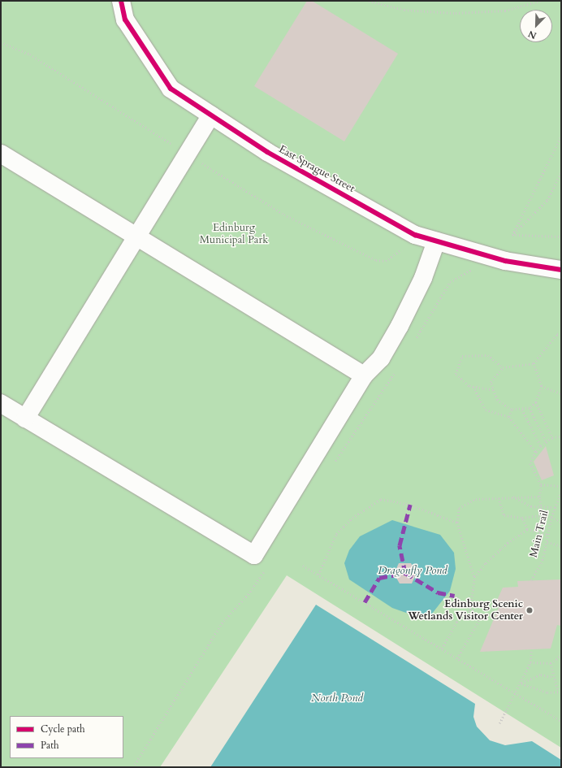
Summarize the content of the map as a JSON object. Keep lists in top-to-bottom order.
{
  "streets": {
    "street": ["East Sprague Street"],
    "path": ["Main Trail"]
  },
  "water": ["Dragonfly Pond", "North Pond"],
  "parks": ["Edinburg Municipal Park"],
  "places": ["Edinburg Scenic Wetlands Visitor Center"],
  "legend": ["Cycle path", "Path"],
  "north": "bottom left"
}
